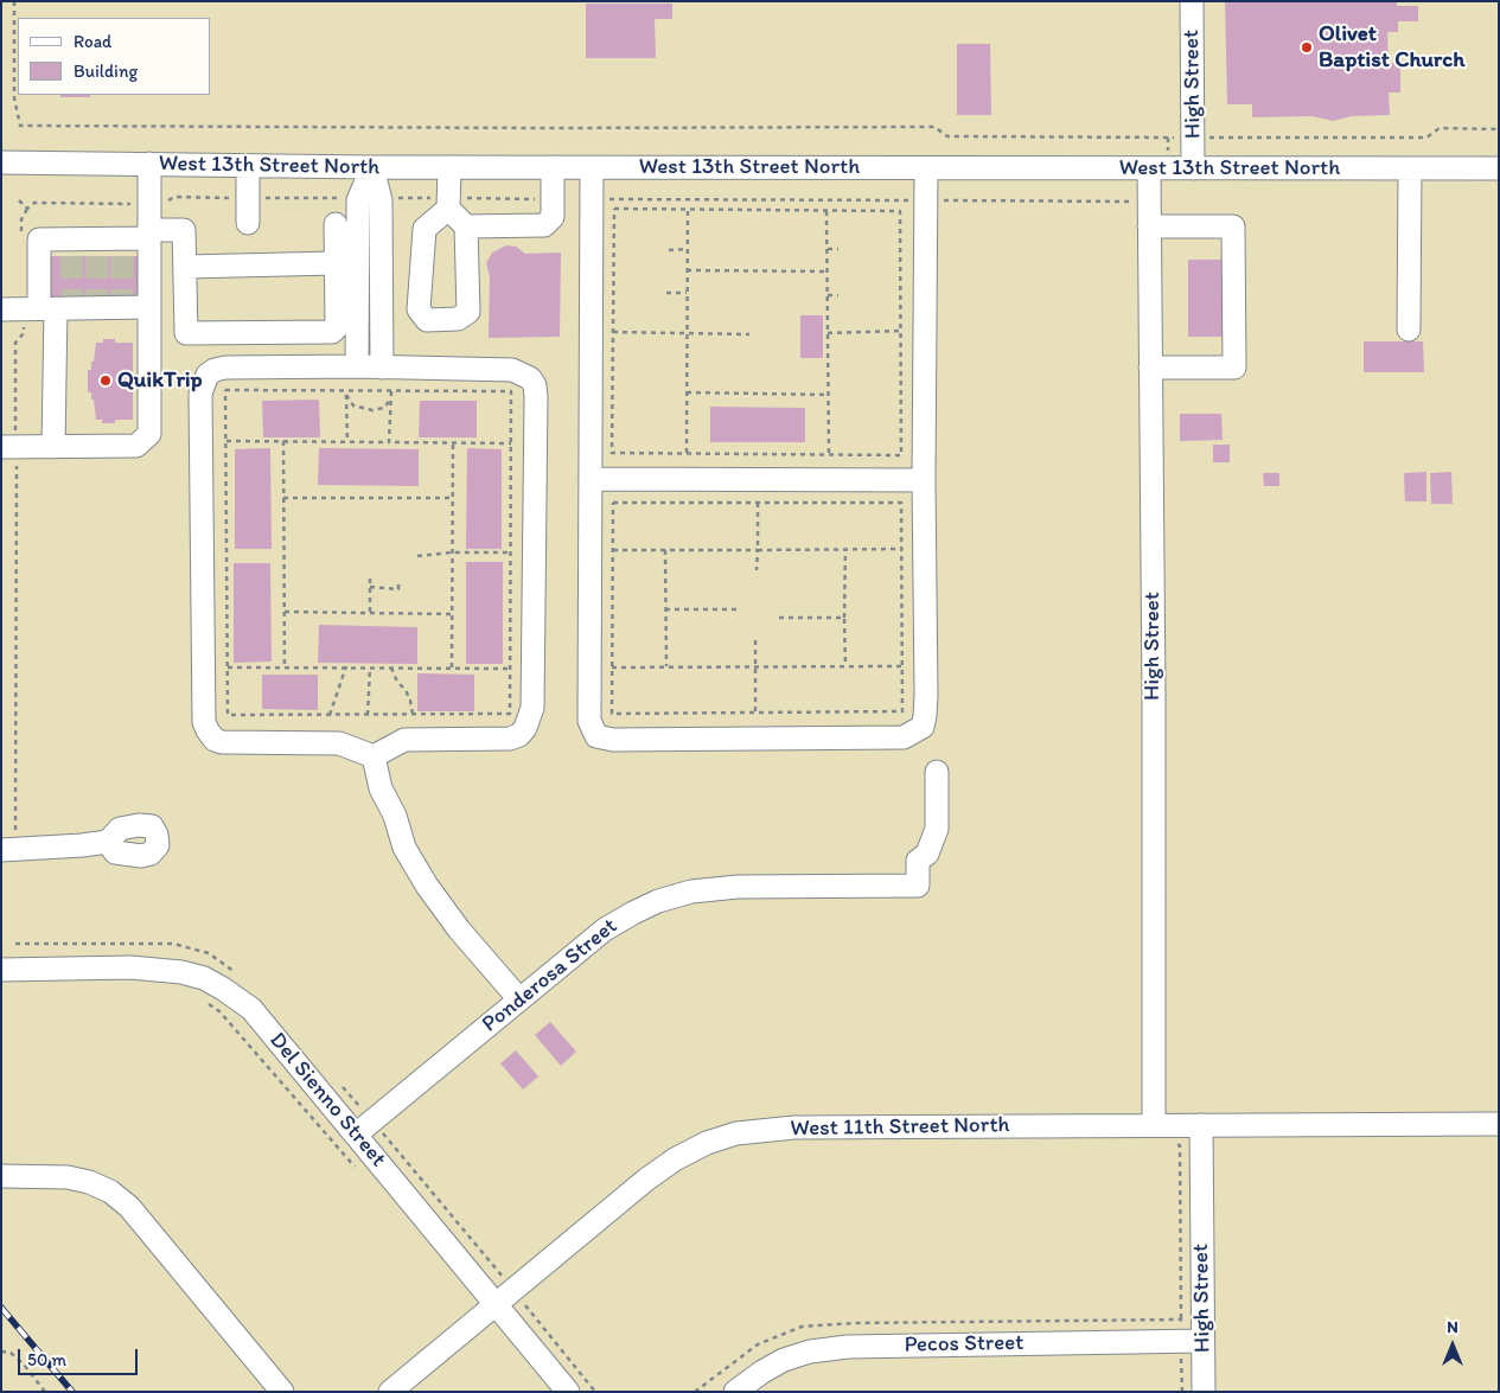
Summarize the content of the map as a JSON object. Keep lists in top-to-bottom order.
{
  "streets": {
    "street": [
      "High Street",
      "West 13th Street North",
      "Ponderosa Street",
      "Del Sienno Street",
      "West 11th Street North",
      "Pecos Street"
    ]
  },
  "crossings": [
    ["High Street", "West 13th Street North"],
    ["High Street", "West 11th Street North"],
    ["High Street", "Pecos Street"],
    ["Ponderosa Street", "Del Sienno Street"],
    ["Del Sienno Street", "West 11th Street North"]
  ],
  "places": ["Olivet Baptist Church", "QuikTrip"],
  "legend": ["Road", "Building"],
  "scale_bar": "50 m",
  "north": "top"
}
